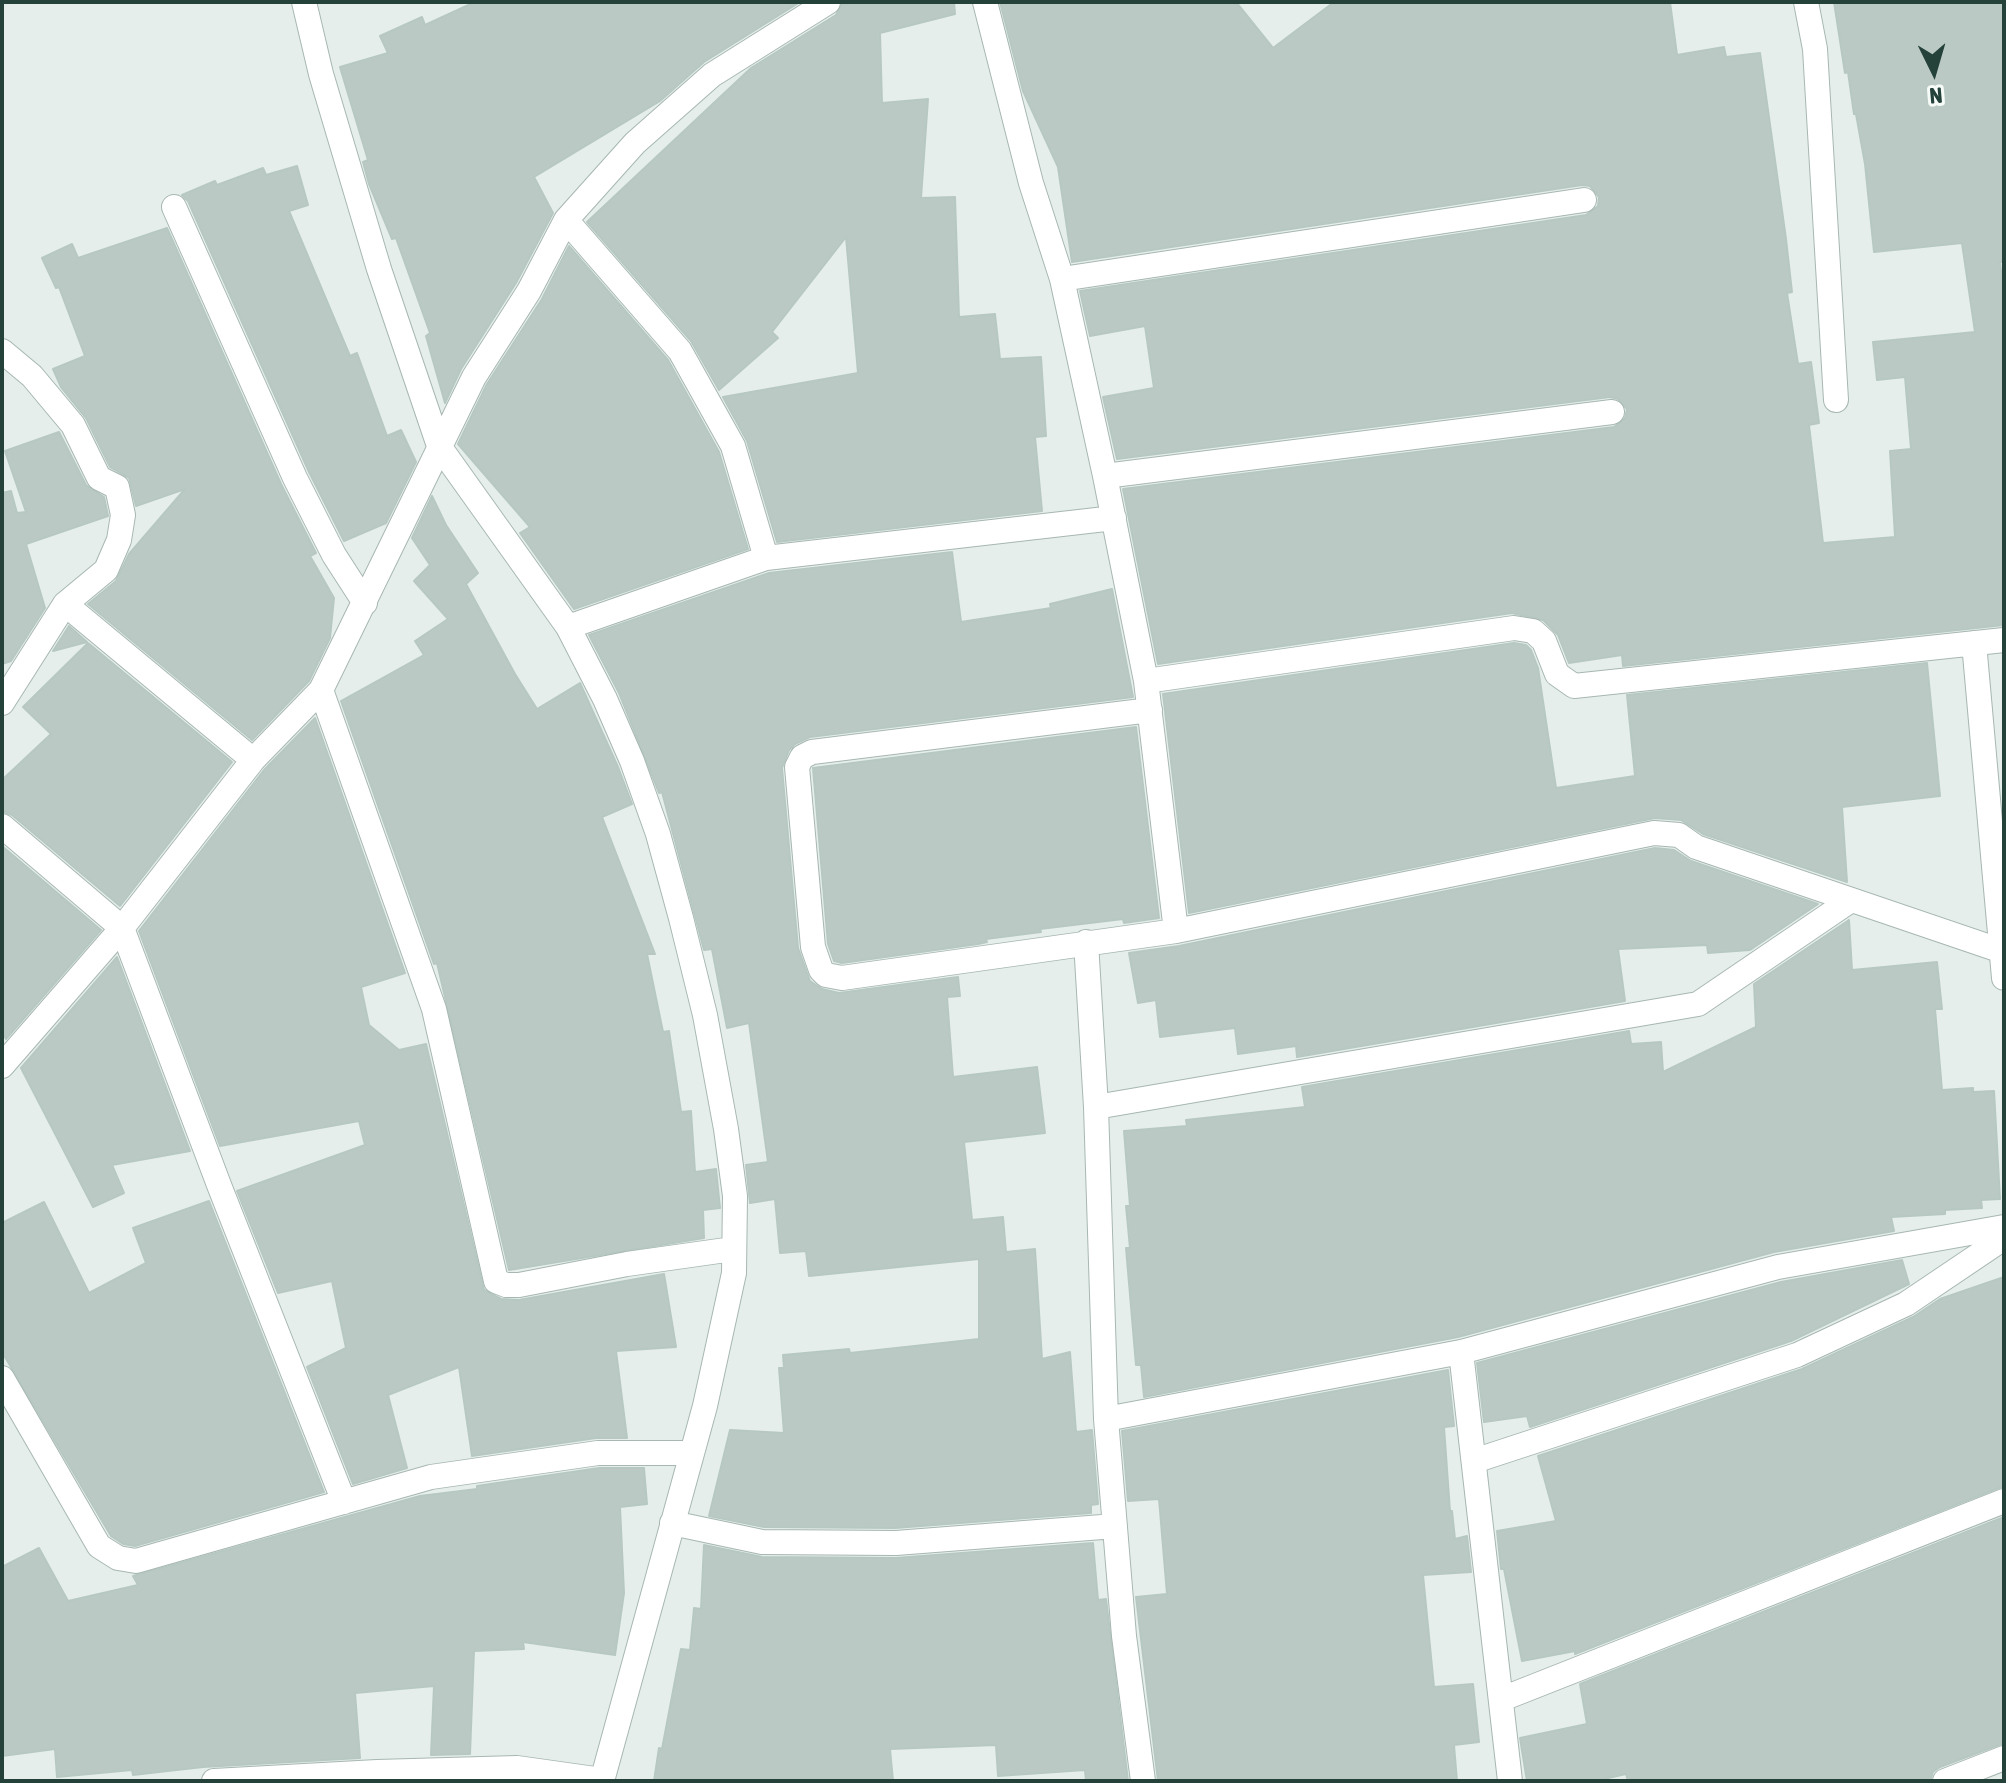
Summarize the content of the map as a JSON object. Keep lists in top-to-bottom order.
{
  "north": "bottom"
}
